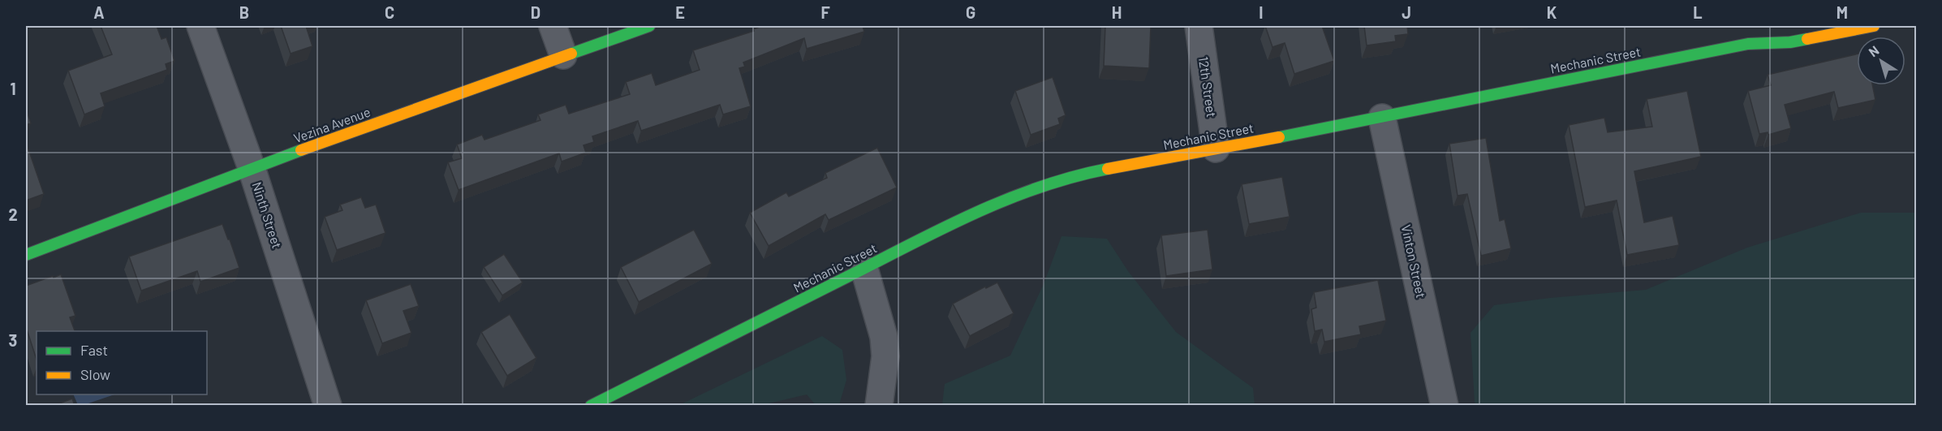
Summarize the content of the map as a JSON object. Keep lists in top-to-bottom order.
{
  "streets": {
    "main road": ["Mechanic Street", "Vezina Avenue"],
    "street": ["12th Street", "Ninth Street", "Vinton Street"]
  },
  "crossings": [
    ["Mechanic Street", "12th Street"],
    ["Mechanic Street", "Vinton Street"],
    ["Vezina Avenue", "Ninth Street"]
  ],
  "legend": ["Fast", "Slow"],
  "north": "top left",
  "grid": {
    "columns": [
      "A",
      "B",
      "C",
      "D",
      "E",
      "F",
      "G",
      "H",
      "I",
      "J",
      "K",
      "L",
      "M"
    ],
    "rows": ["1", "2", "3"]
  }
}
